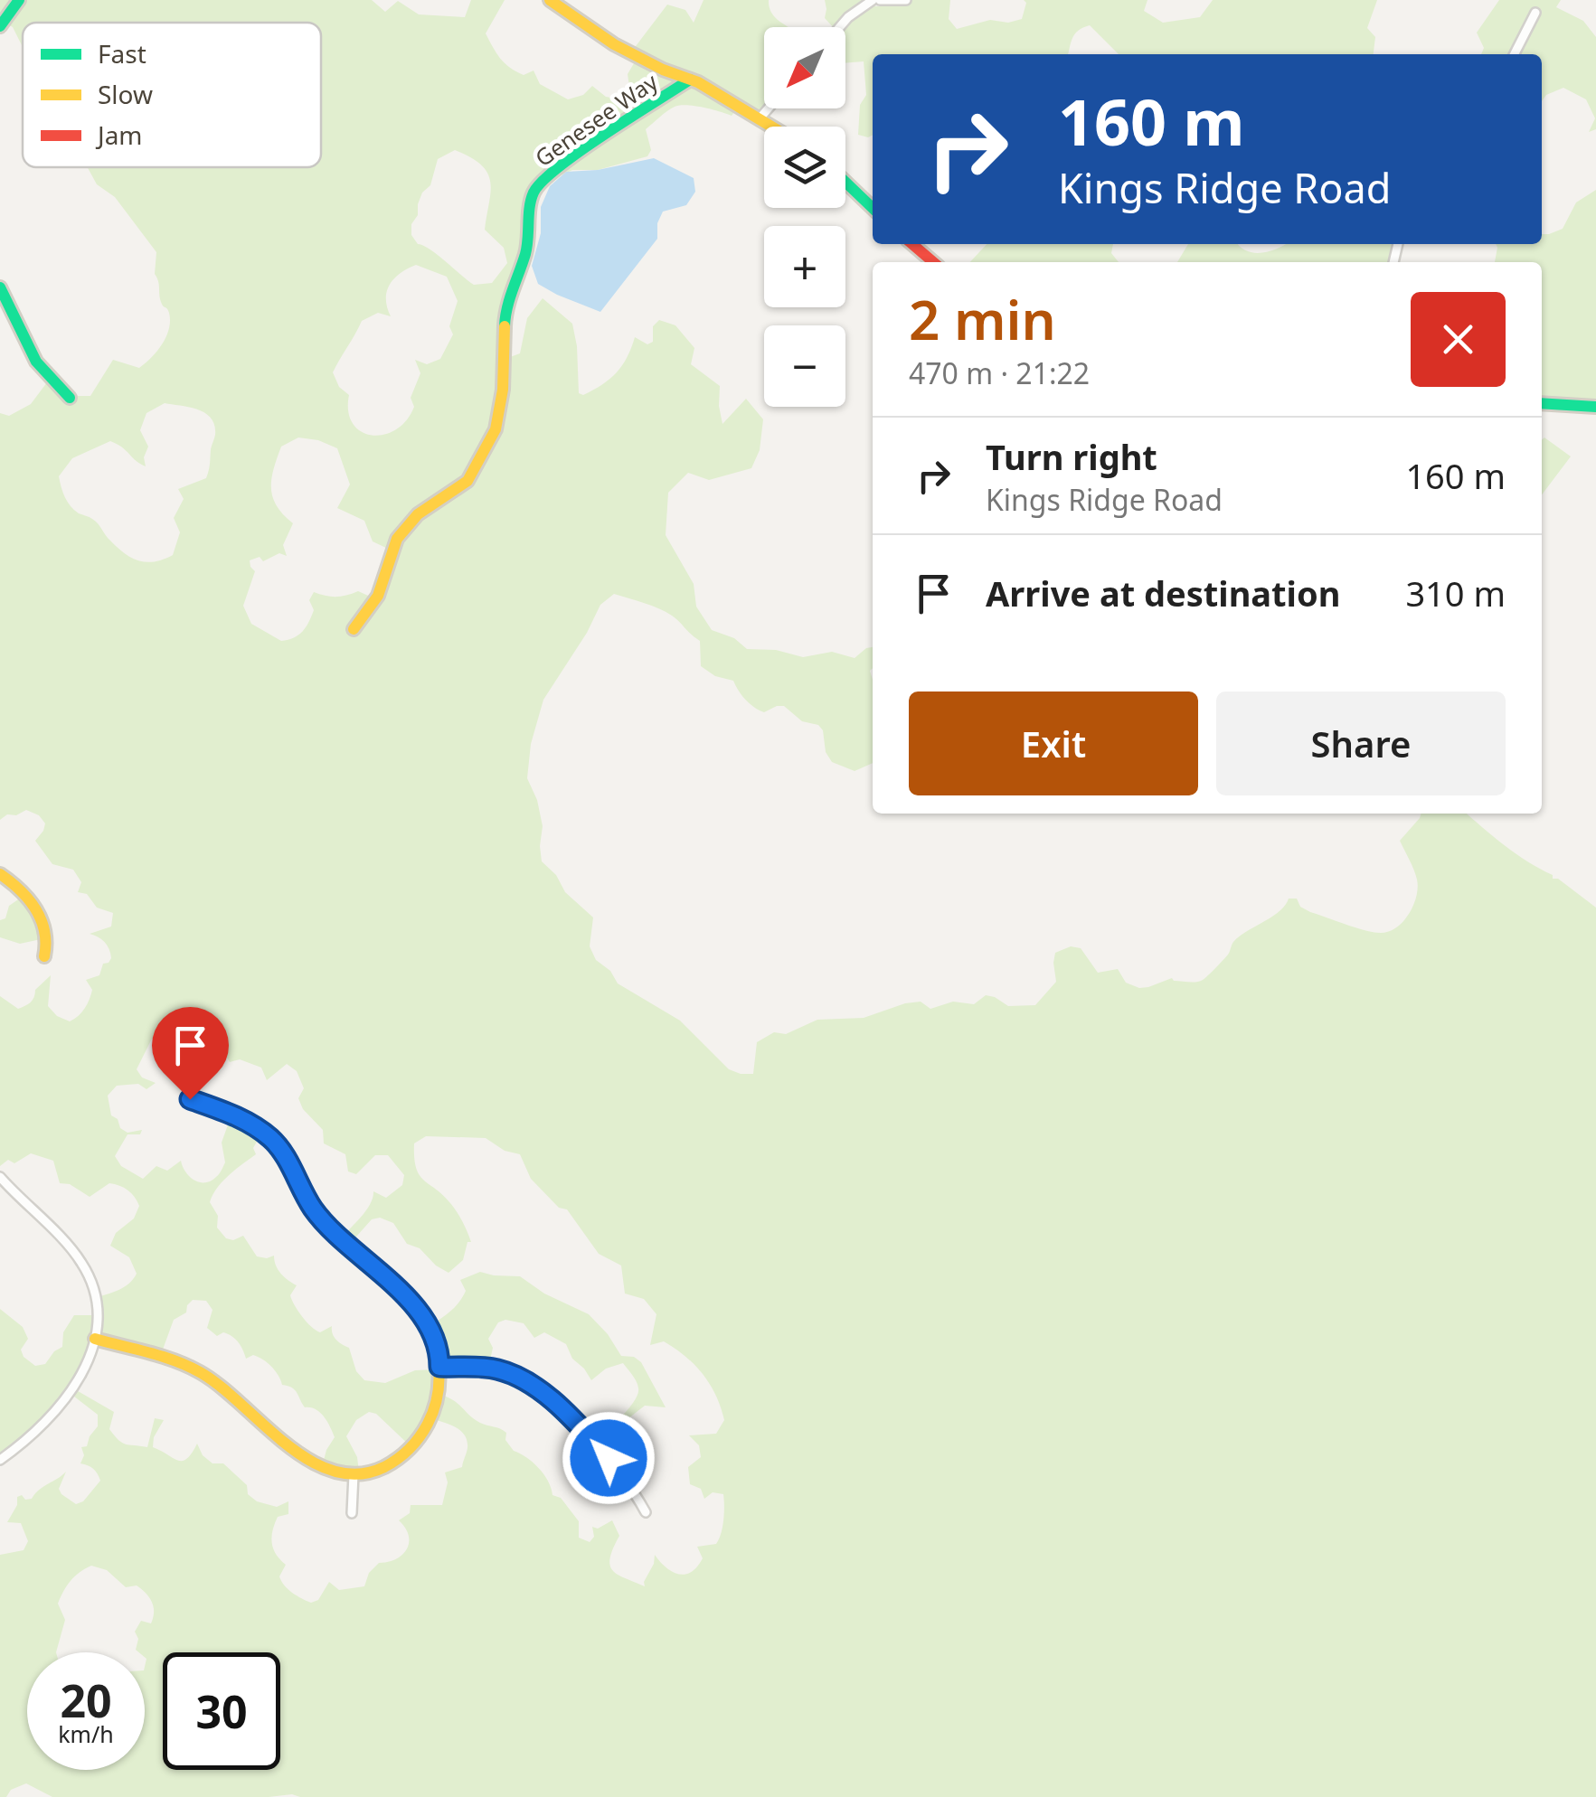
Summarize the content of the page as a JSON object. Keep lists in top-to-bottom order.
{
  "streets": {
    "street": ["Genesee Way"]
  },
  "legend": ["Fast", "Slow", "Jam"],
  "north": "bottom left",
  "page": {
    "map_buttons": ["+", "−"],
    "turn": ["160 m", "Kings Ridge Road"],
    "heading": ["2 min", "470 m · 21:22"],
    "list": [
      {
        "name": "Turn right",
        "note": "Kings Ridge Road",
        "value": "160 m"
      },
      {
        "name": "Arrive at destination",
        "value": "310 m"
      }
    ],
    "buttons": ["Exit", "Share"],
    "speed": "20 km/h",
    "limit": "30"
  }
}
